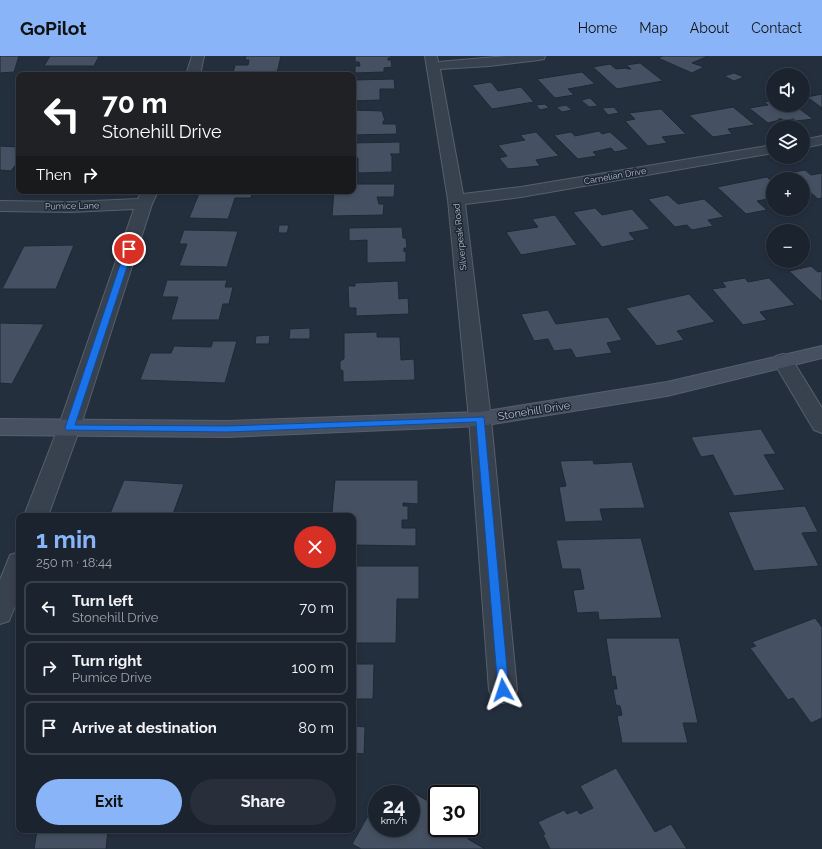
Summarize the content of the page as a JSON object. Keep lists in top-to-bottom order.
{
  "streets": {
    "street": [
      "Carnelian Drive",
      "Pumice Lane",
      "Silverpeak Road",
      "Stonehill Drive"
    ]
  },
  "crossings": [
    ["Carnelian Drive", "Silverpeak Road"],
    ["Silverpeak Road", "Stonehill Drive"]
  ],
  "page": {
    "header": "GoPilot",
    "nav": [
      "Home",
      "Map",
      "About",
      "Contact"
    ],
    "map_buttons": ["+", "−"],
    "turn": ["70 m", "Stonehill Drive"],
    "then": "Then",
    "heading": ["1 min", "250 m · 18:44"],
    "list": [
      {
        "name": "Turn left",
        "note": "Stonehill Drive",
        "value": "70 m"
      },
      {
        "name": "Turn right",
        "note": "Pumice Drive",
        "value": "100 m"
      },
      {
        "name": "Arrive at destination",
        "value": "80 m"
      }
    ],
    "buttons": ["Exit", "Share"],
    "speed": "24 km/h",
    "limit": "30"
  }
}
